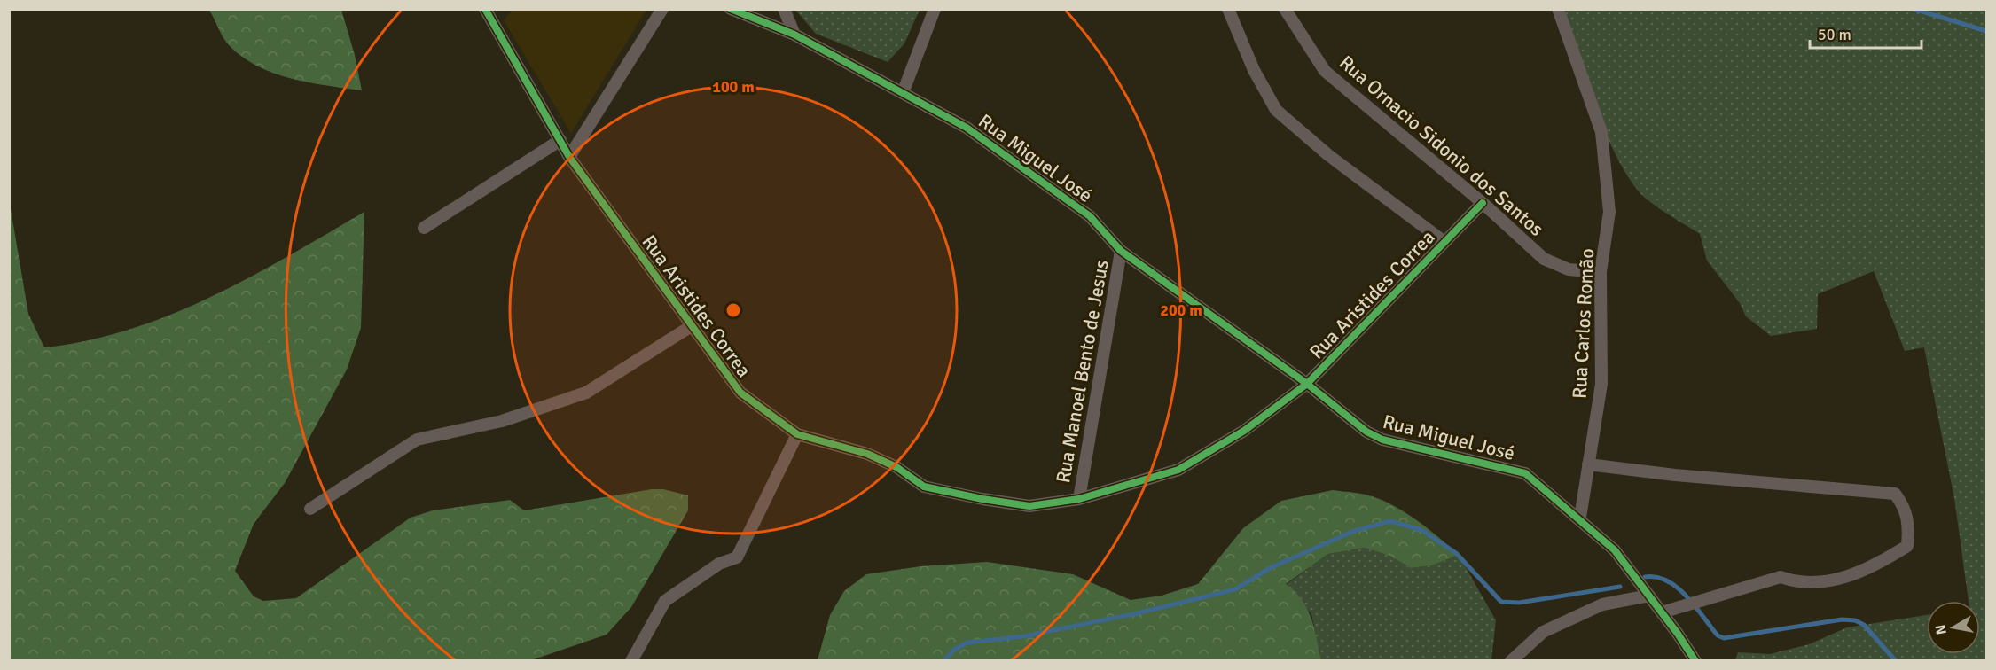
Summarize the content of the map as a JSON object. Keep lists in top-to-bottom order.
{
  "streets": {
    "street": [
      "Rua Ornacio Sidonio dos Santos",
      "Rua Miguel José",
      "Rua Aristides Correa",
      "Rua Carlos Romão",
      "Rua Manoel Bento de Jesus"
    ]
  },
  "crossings": [
    ["Rua Ornacio Sidonio dos Santos", "Rua Aristides Correa"],
    ["Rua Ornacio Sidonio dos Santos", "Rua Carlos Romão"],
    ["Rua Miguel José", "Rua Aristides Correa"],
    ["Rua Miguel José", "Rua Carlos Romão"],
    ["Rua Miguel José", "Rua Manoel Bento de Jesus"],
    ["Rua Aristides Correa", "Rua Manoel Bento de Jesus"]
  ],
  "scale_bar": "50 m",
  "north": "left",
  "rings": ["100 m", "200 m"]
}
